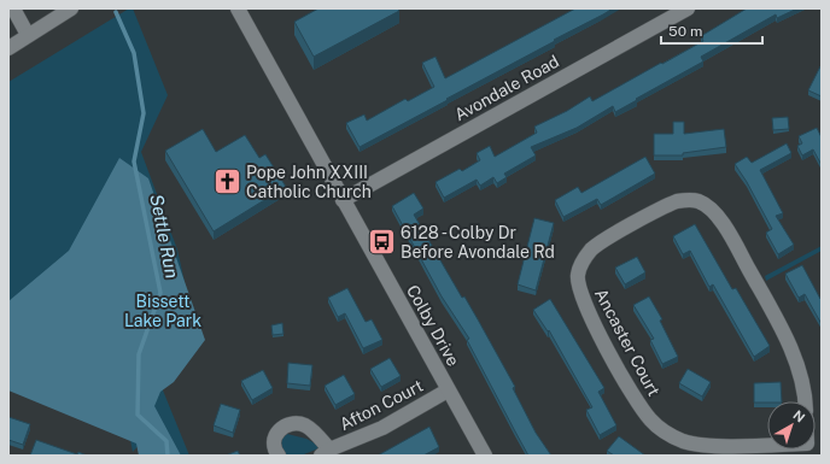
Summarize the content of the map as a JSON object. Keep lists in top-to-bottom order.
{
  "streets": {
    "street": [
      "Avondale Road",
      "Colby Drive",
      "Ancaster Court",
      "Afton Court"
    ]
  },
  "crossings": [
    ["Avondale Road", "Colby Drive"],
    ["Colby Drive", "Afton Court"]
  ],
  "water": ["Settle Run"],
  "parks": ["Bissett Lake Park"],
  "places": {
    "church": ["Pope John XXIII Catholic Church"],
    "bus stop": ["6128 - Colby Dr Before Avondale Rd"]
  },
  "scale_bar": "50 m",
  "north": "top right"
}
